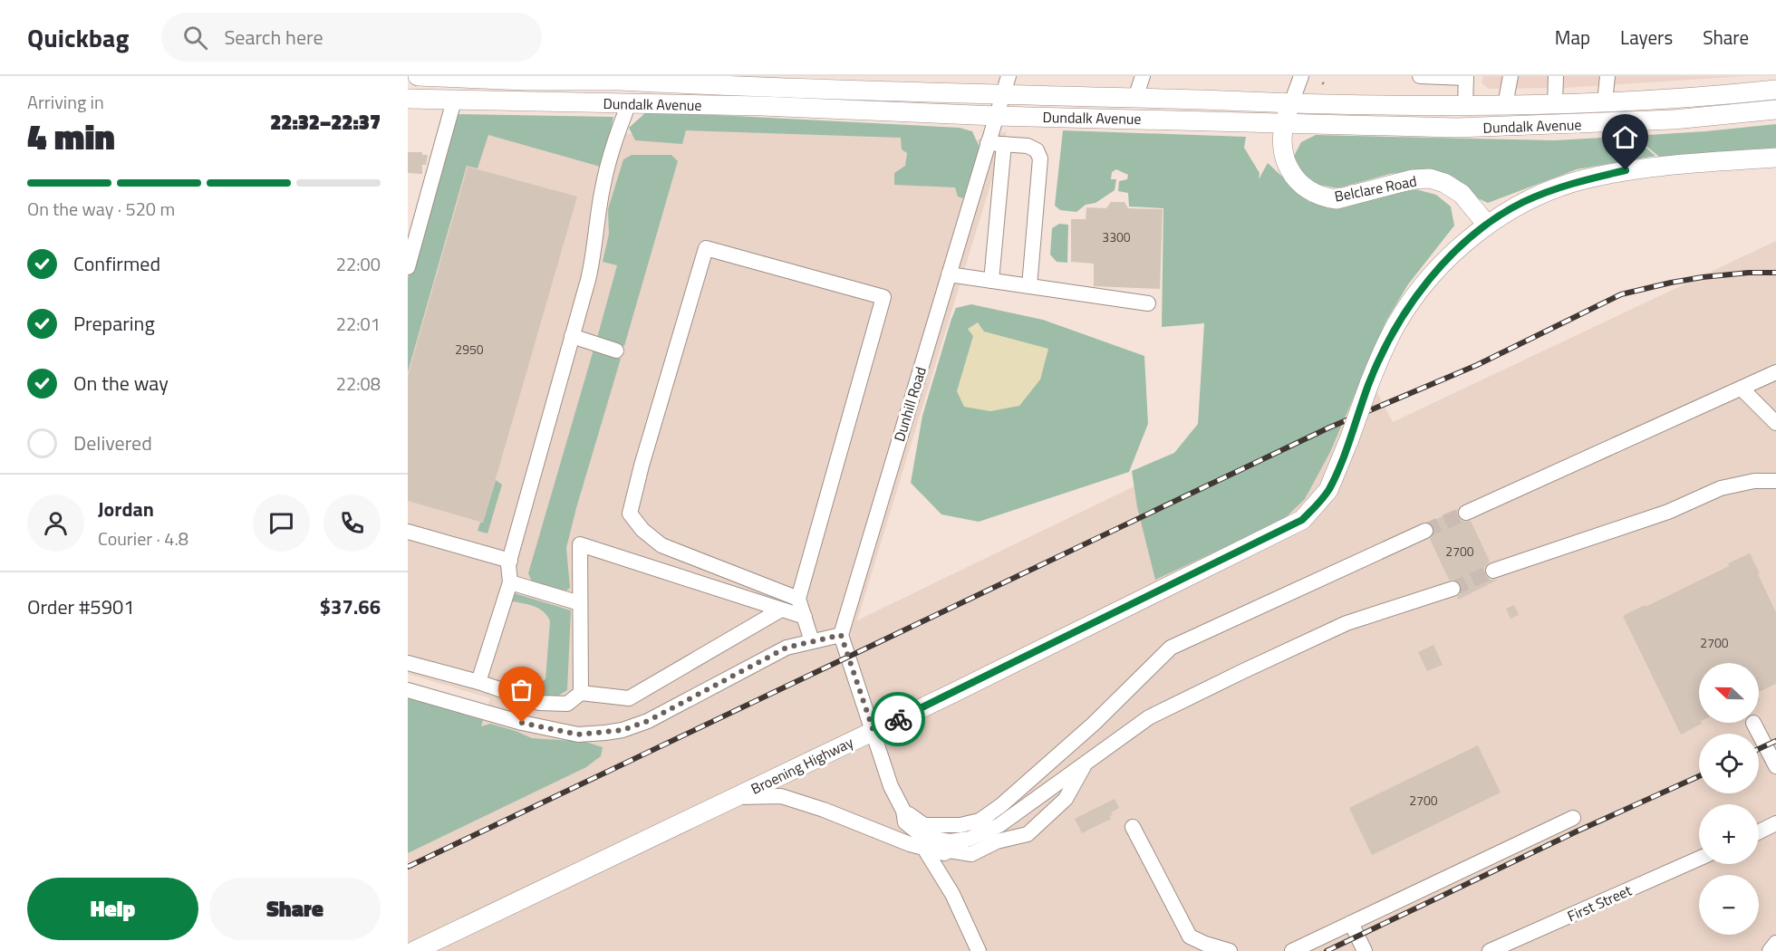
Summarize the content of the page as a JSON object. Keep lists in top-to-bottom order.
{
  "streets": {
    "main road": ["Dundalk Avenue", "Belclare Road", "Broening Highway"],
    "street": ["Dunhill Road", "First Street"]
  },
  "crossings": [
    ["Dundalk Avenue", "Belclare Road"],
    ["Dundalk Avenue", "Dunhill Road"],
    ["Belclare Road", "Broening Highway"]
  ],
  "house_numbers": [
    "3300",
    "2950",
    "2700",
    "2700",
    "2700"
  ],
  "north": "left",
  "page": {
    "header": "Quickbag",
    "search": "Search here",
    "nav": ["Map", "Layers", "Share"],
    "heading": ["4 min", "Arriving in", "22:32–22:37"],
    "panel": [
      "Jordan",
      "Courier · 4.8",
      "Order #5901",
      "$37.66"
    ],
    "bar": "On the way · 520 m",
    "list": [
      ["Confirmed", "22:00"],
      ["Preparing", "22:01"],
      ["On the way", "22:08"],
      "Delivered"
    ],
    "map_buttons": ["+", "−"],
    "buttons": ["Help", "Share"]
  }
}
